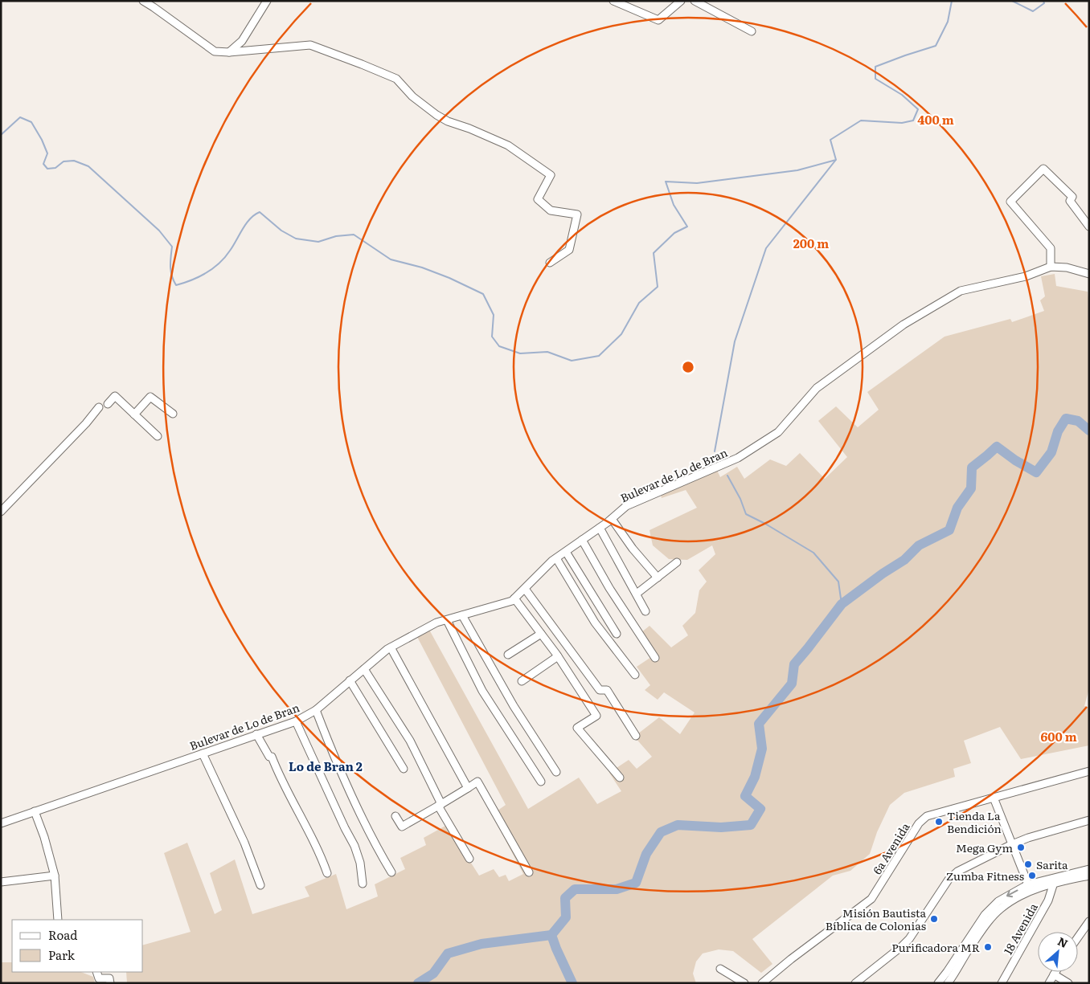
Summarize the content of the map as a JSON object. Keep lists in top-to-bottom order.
{
  "streets": {
    "street": ["Bulevar de Lo de Bran", "6a Avenida", "18 Avenida"]
  },
  "districts": ["Lo de Bran 2"],
  "places": [
    "Tienda La Bendición",
    "Mega Gym",
    "Sarita",
    "Zumba Fitness",
    "Misión Bautista Bíblica de Colonias",
    "Purificadora MR"
  ],
  "legend": ["Road", "Park"],
  "north": "top right",
  "rings": ["400 m", "200 m", "600 m"]
}
